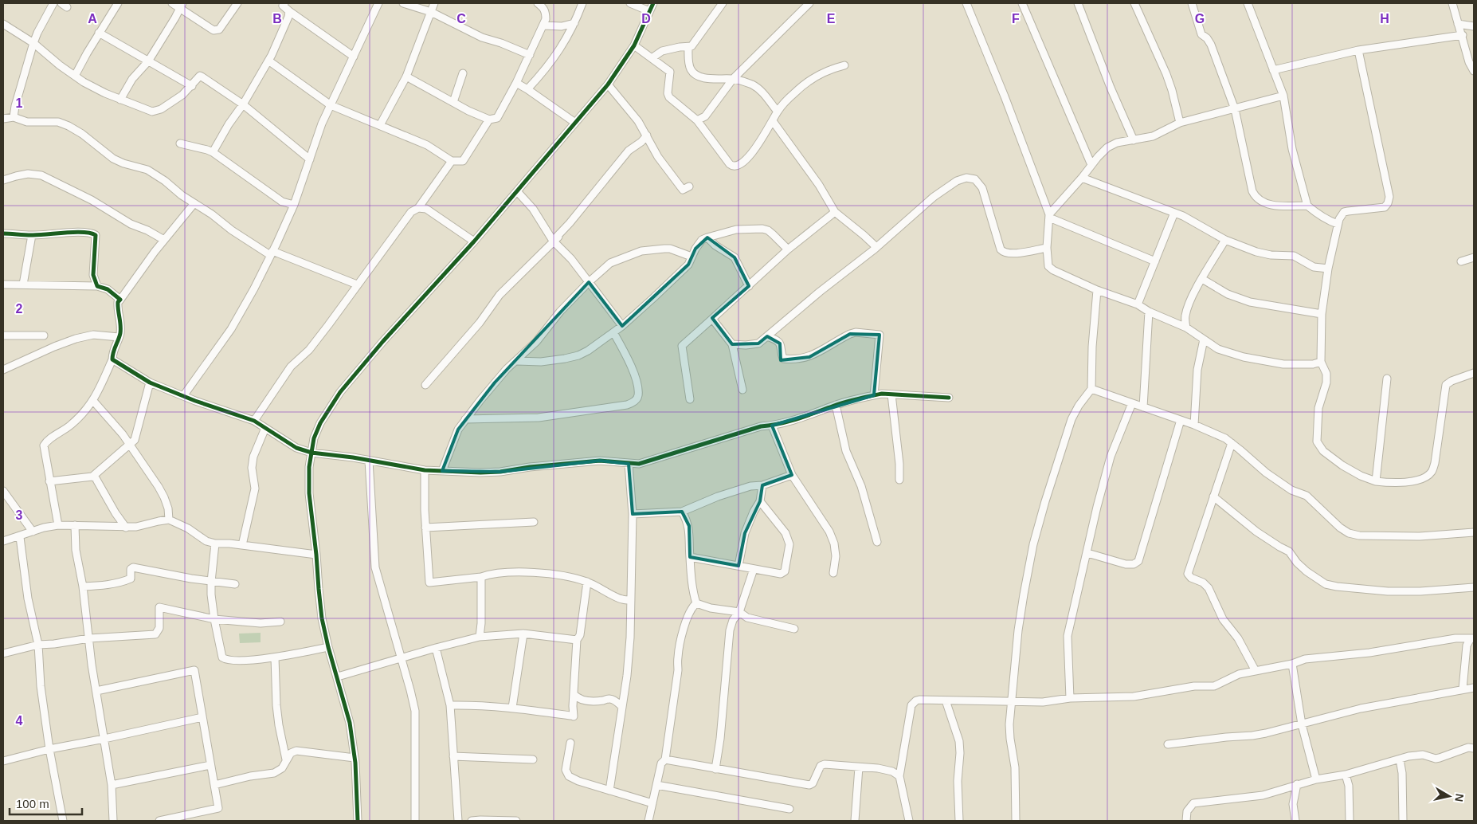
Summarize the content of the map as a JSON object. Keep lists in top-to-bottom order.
{
  "scale_bar": "100 m",
  "north": "right",
  "grid": {
    "columns": [
      "A",
      "B",
      "C",
      "D",
      "E",
      "F",
      "G",
      "H"
    ],
    "rows": [
      "1",
      "2",
      "3",
      "4"
    ]
  }
}
